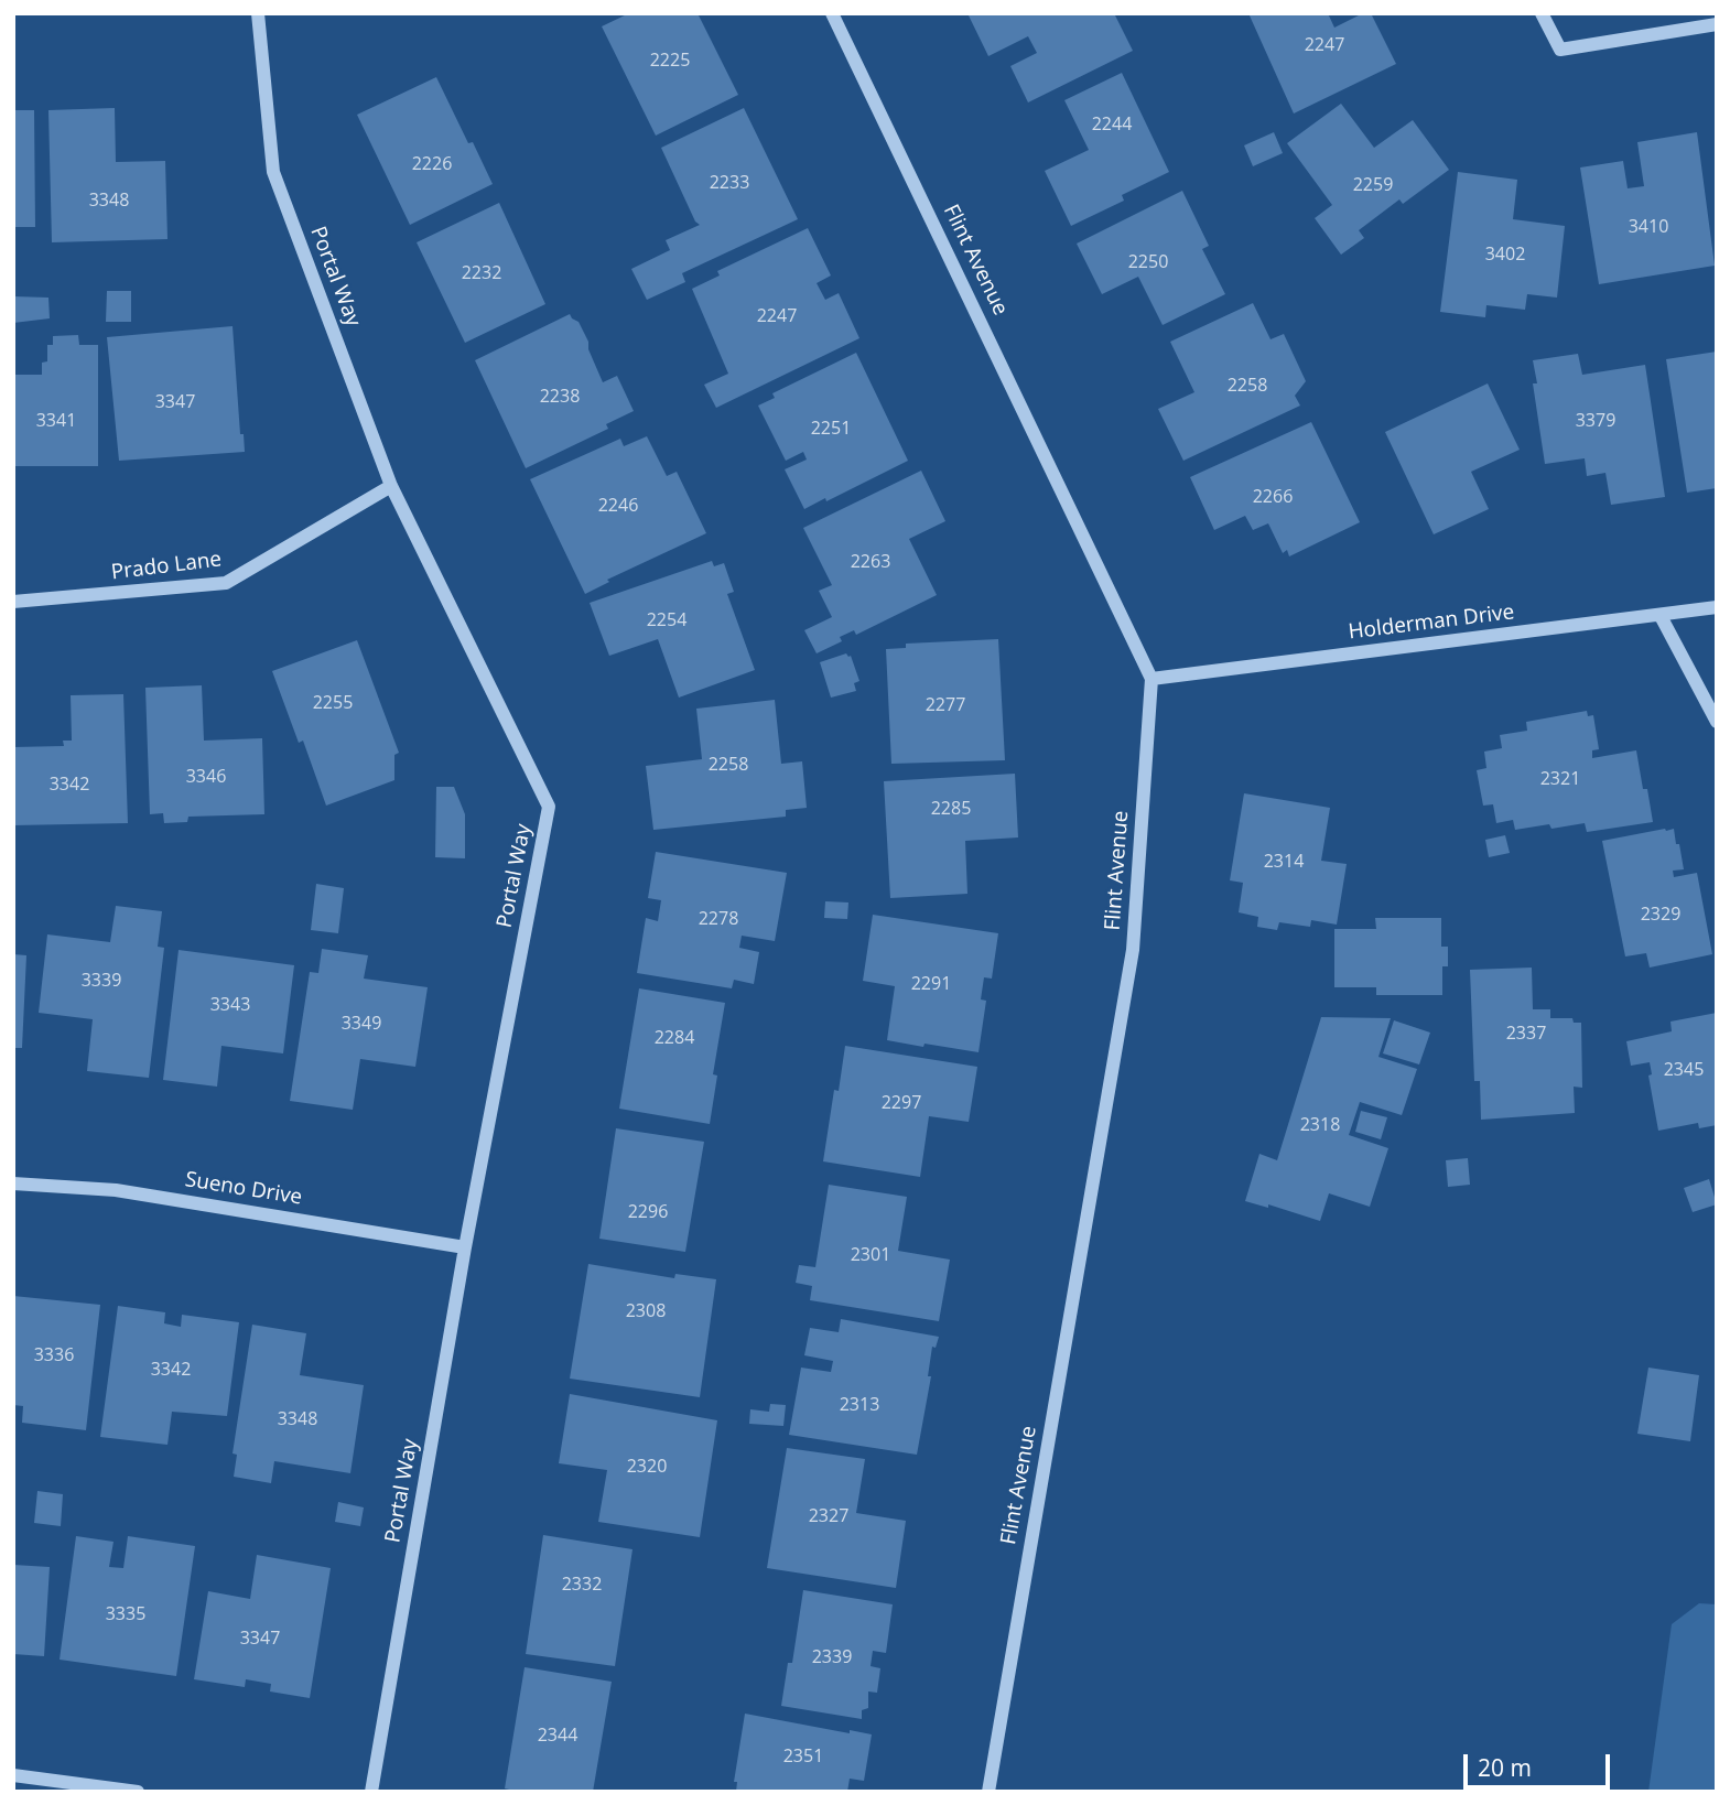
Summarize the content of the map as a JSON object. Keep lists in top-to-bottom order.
{
  "streets": {
    "street": [
      "Flint Avenue",
      "Portal Way",
      "Prado Lane",
      "Holderman Drive",
      "Sueno Drive"
    ]
  },
  "crossings": [
    ["Flint Avenue", "Holderman Drive"],
    ["Portal Way", "Prado Lane"],
    ["Portal Way", "Sueno Drive"]
  ],
  "house_numbers": [
    "2247",
    "2225",
    "2244",
    "2226",
    "2233",
    "2259",
    "3348",
    "3410",
    "3402",
    "2250",
    "2232",
    "2247",
    "2258",
    "2238",
    "3347",
    "3341",
    "3379",
    "2251",
    "2266",
    "2246",
    "2263",
    "2254",
    "2255",
    "2277",
    "2258",
    "3346",
    "2321",
    "3342",
    "2285",
    "2314",
    "2329",
    "2278",
    "3339",
    "2291",
    "3343",
    "3349",
    "2337",
    "2284",
    "2345",
    "2297",
    "2318",
    "2296",
    "2301",
    "2308",
    "3336",
    "3342",
    "2313",
    "3348",
    "2320",
    "2327",
    "2332",
    "3335",
    "3347",
    "2339",
    "2344",
    "2351"
  ],
  "scale_bar": "20 m"
}
